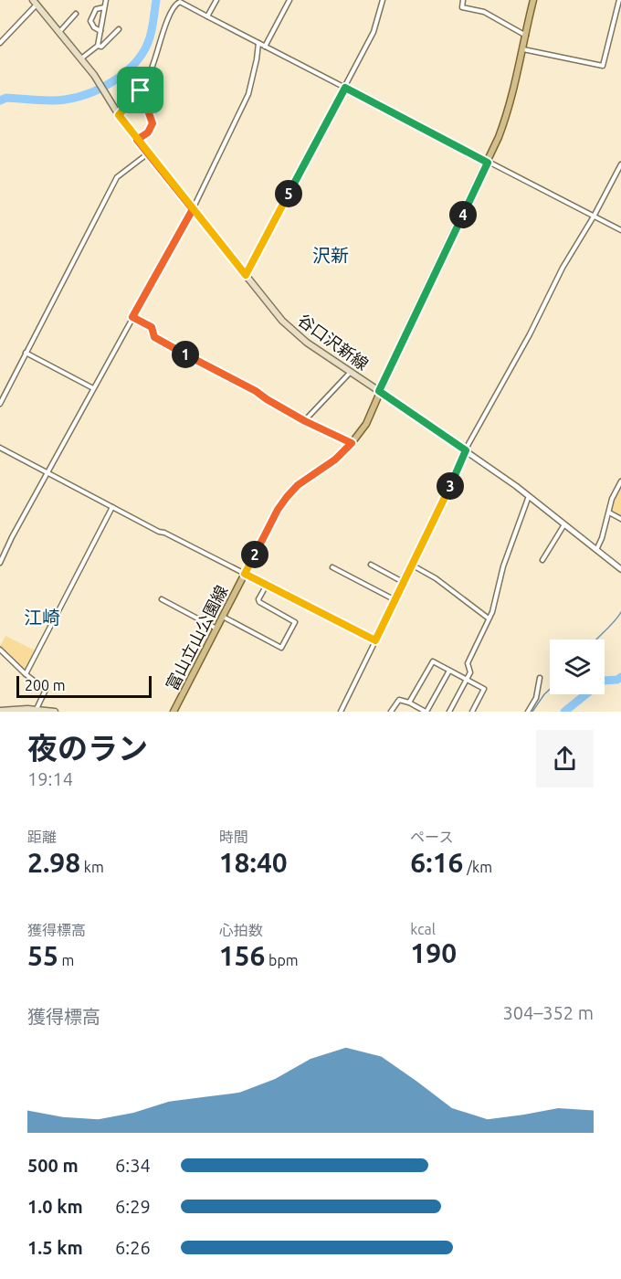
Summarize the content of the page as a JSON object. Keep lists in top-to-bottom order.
{
  "streets": {
    "main road": ["谷口沢新線", "富山立山公園線"]
  },
  "crossings": [
    ["谷口沢新線", "富山立山公園線"]
  ],
  "districts": ["沢新", "江崎"],
  "scale_bar": "200 m",
  "page": {
    "pins": [
      "5",
      "4",
      "1",
      "3",
      "2"
    ],
    "scale": "200 m",
    "heading": ["夜のラン", "19:14"],
    "stats": [
      ["距離", "2.98 km"],
      ["時間", "18:40"],
      ["ペース", "6:16 /km"],
      ["獲得標高", "55 m"],
      ["心拍数", "156 bpm"],
      ["kcal", "190"]
    ],
    "chart": ["獲得標高", "304–352 m"],
    "list": [
      {
        "name": "500 m",
        "note": "6:34"
      },
      {
        "name": "1.0 km",
        "note": "6:29"
      },
      {
        "name": "1.5 km",
        "note": "6:26"
      }
    ]
  }
}
